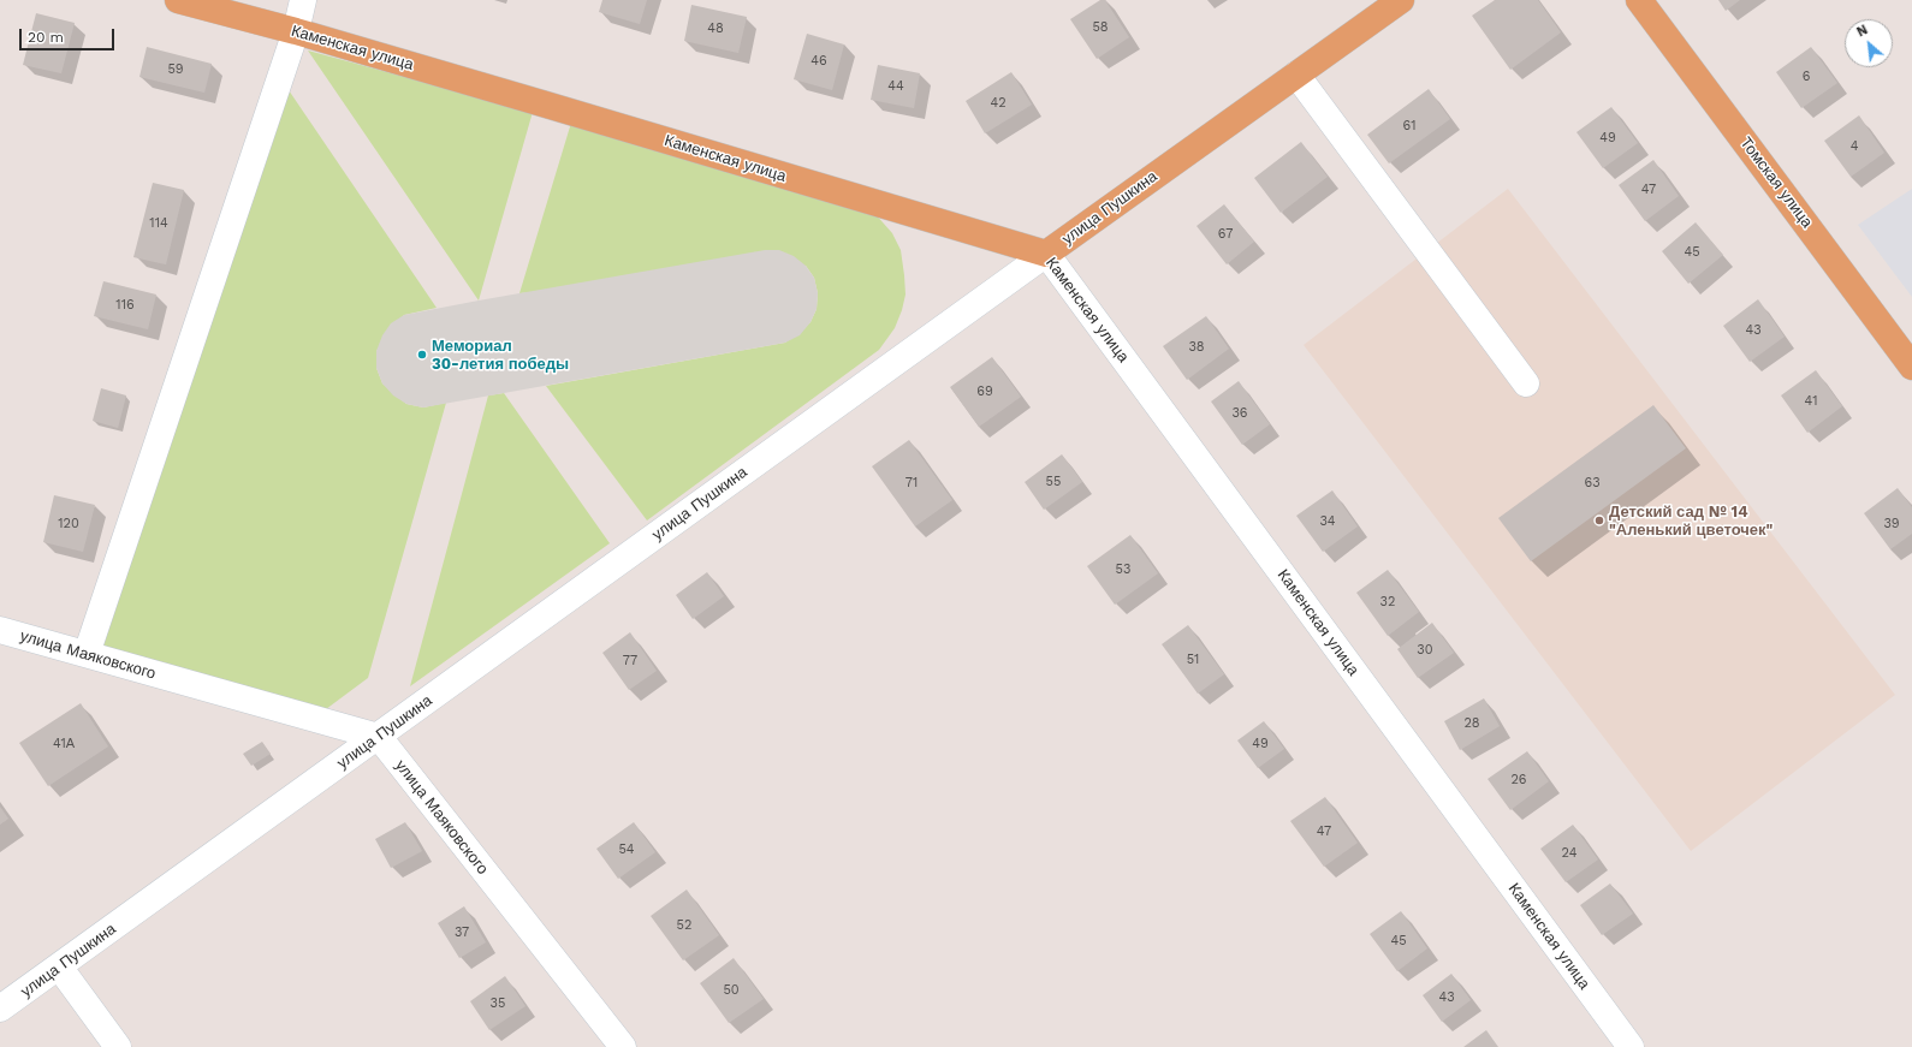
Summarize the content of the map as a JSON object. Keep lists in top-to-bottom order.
{
  "streets": {
    "main road": ["Каменская улица", "Томская улица", "улица Пушкина"],
    "street": ["улица Маяковского"]
  },
  "crossings": [
    ["Каменская улица", "улица Пушкина"],
    ["улица Пушкина", "улица Маяковского"]
  ],
  "places": ["Мемориал 30-летия победы", "Детский сад № 14 \"Аленький цветочек\""],
  "house_numbers": [
    "58",
    "48",
    "46",
    "59",
    "6",
    "44",
    "42",
    "61",
    "49",
    "4",
    "47",
    "114",
    "67",
    "45",
    "116",
    "43",
    "38",
    "69",
    "41",
    "36",
    "55",
    "71",
    "63",
    "34",
    "120",
    "39",
    "53",
    "32",
    "30",
    "51",
    "77",
    "28",
    "41А",
    "49",
    "26",
    "47",
    "54",
    "24",
    "52",
    "37",
    "45",
    "50",
    "43",
    "35"
  ],
  "scale_bar": "20 m",
  "north": "top left"
}
